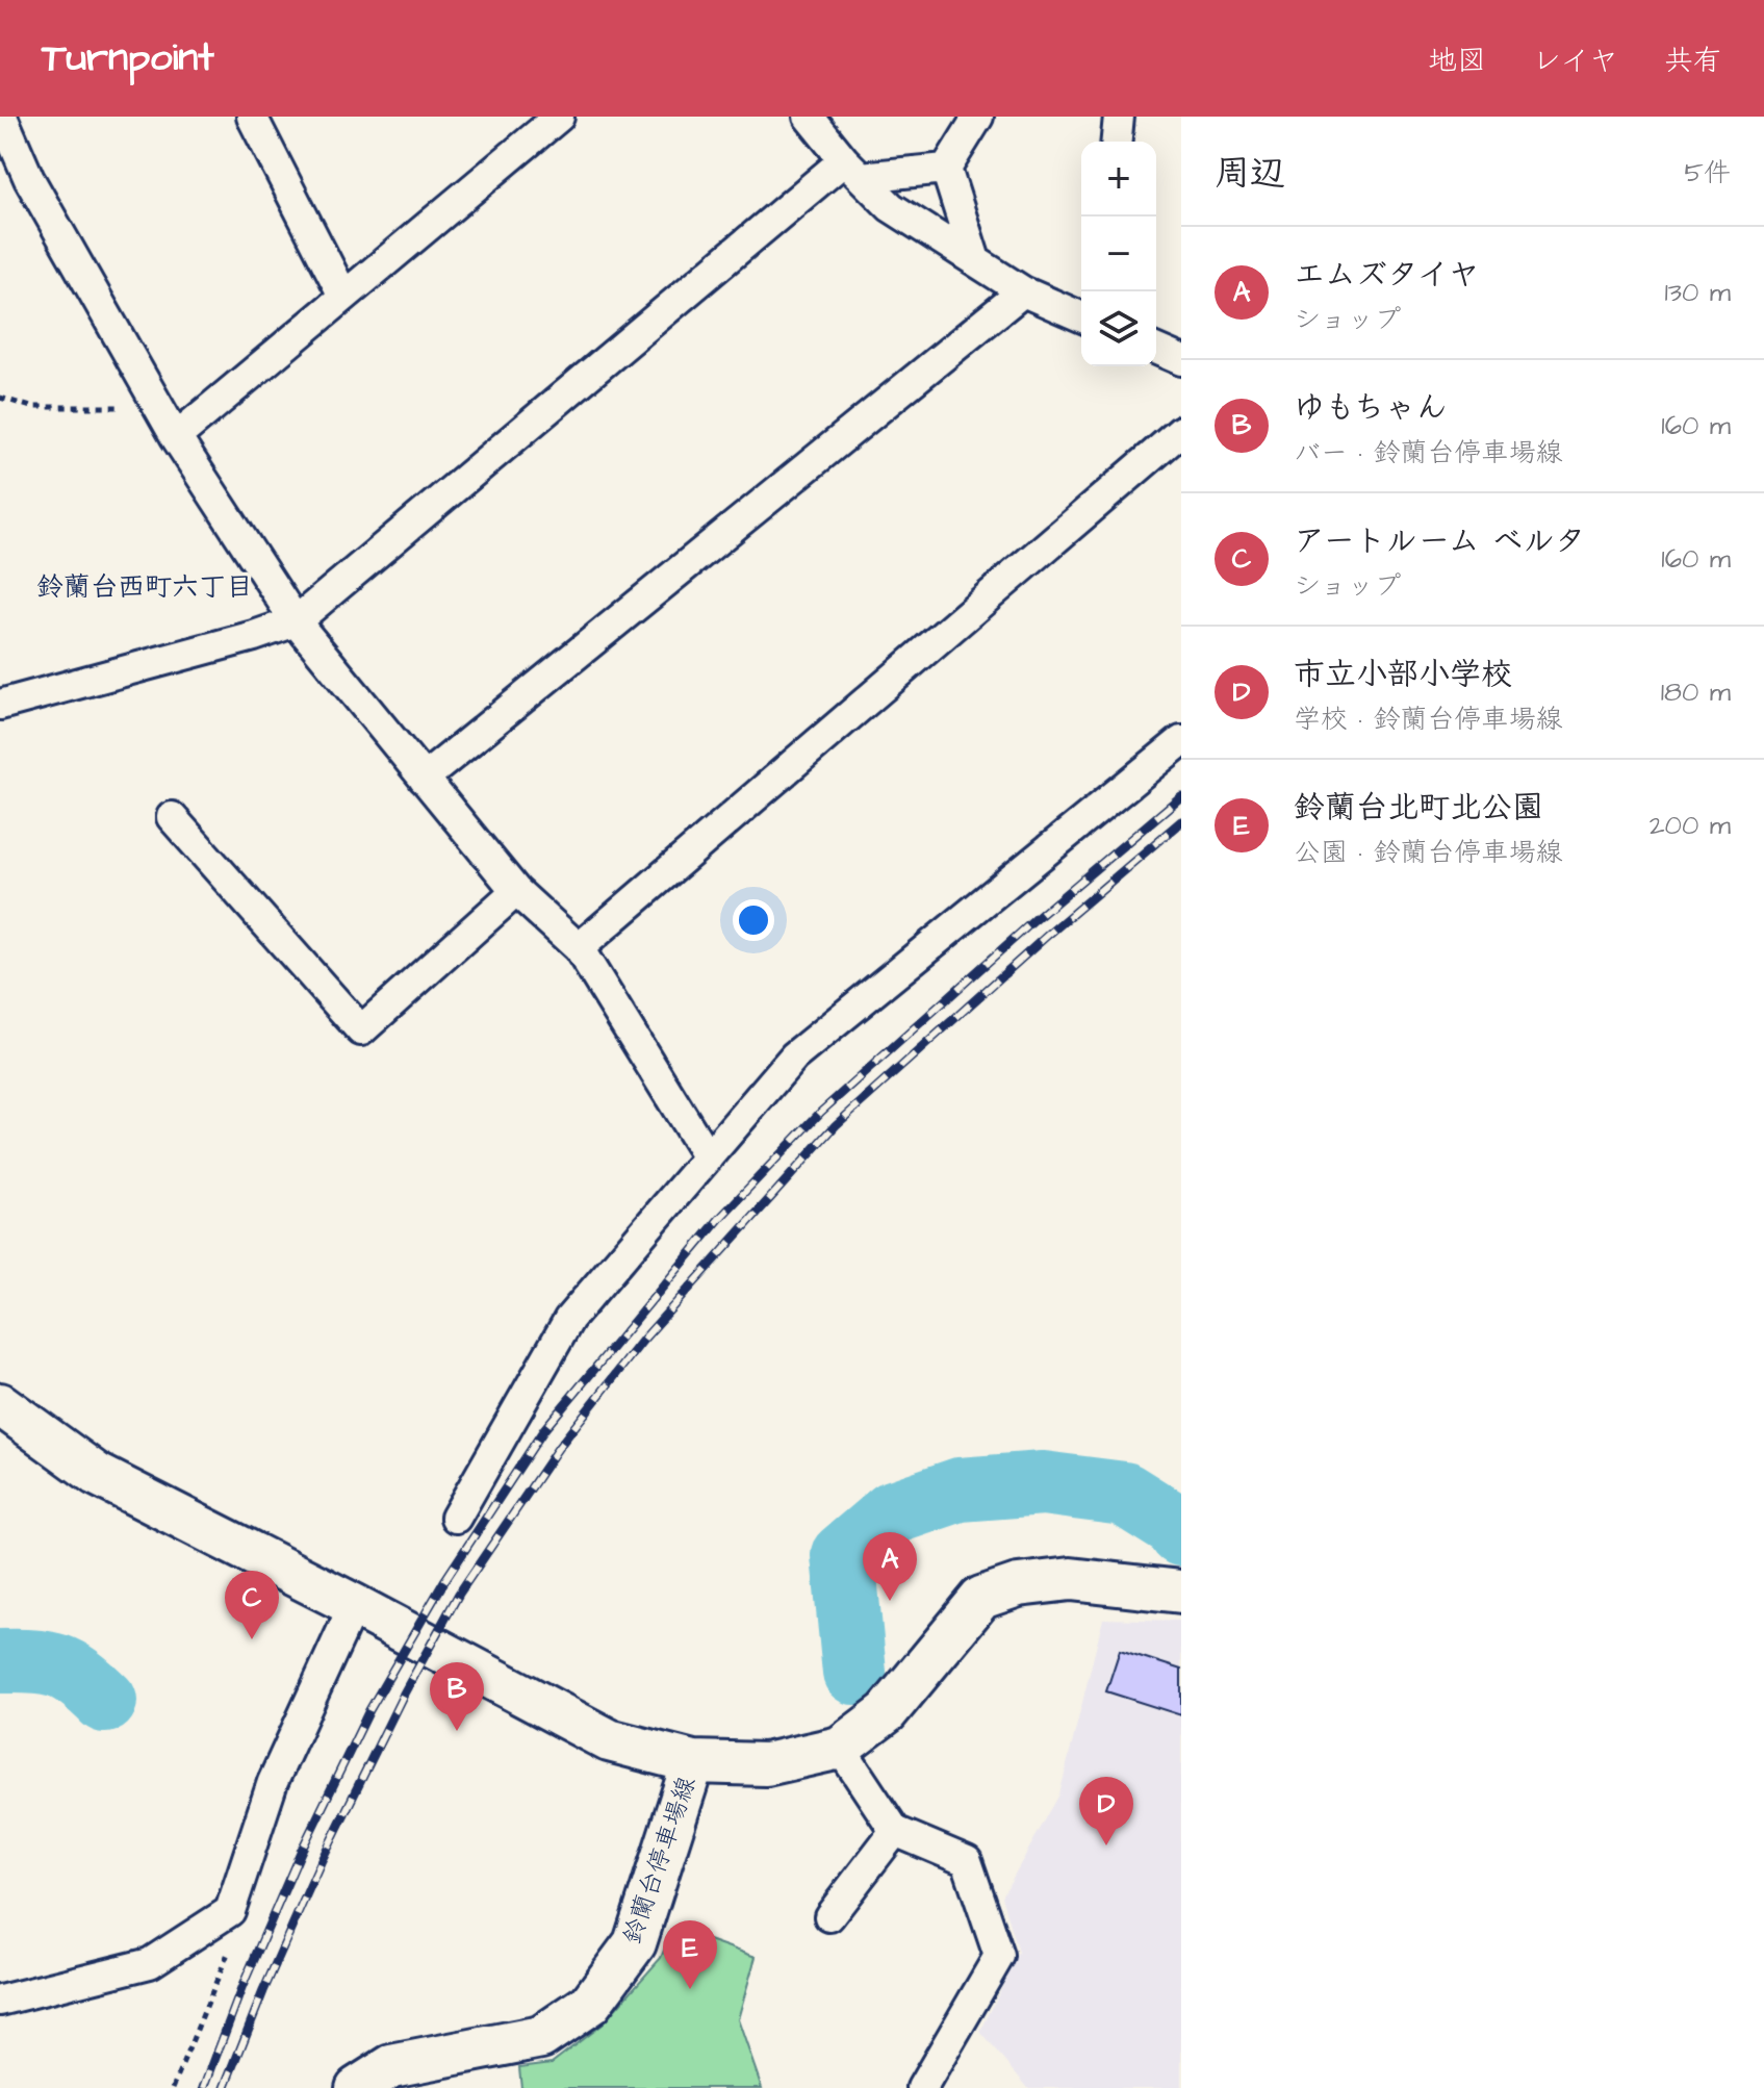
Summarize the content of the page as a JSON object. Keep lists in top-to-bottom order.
{
  "streets": {
    "main road": ["鈴蘭台停車場線"]
  },
  "districts": ["鈴蘭台西町六丁目"],
  "page": {
    "header": "Turnpoint",
    "nav": ["地図", "レイヤ", "共有"],
    "heading": ["周辺", "5件"],
    "map_buttons": ["+", "−"],
    "list": [
      {
        "mark": "A",
        "name": "エムズタイヤ",
        "note": "ショップ",
        "value": "130 m"
      },
      {
        "mark": "B",
        "name": "ゆもちゃん",
        "note": "バー · 鈴蘭台停車場線",
        "value": "160 m"
      },
      {
        "mark": "C",
        "name": "アートルーム ベルタ",
        "note": "ショップ",
        "value": "160 m"
      },
      {
        "mark": "D",
        "name": "市立小部小学校",
        "note": "学校 · 鈴蘭台停車場線",
        "value": "180 m"
      },
      {
        "mark": "E",
        "name": "鈴蘭台北町北公園",
        "note": "公園 · 鈴蘭台停車場線",
        "value": "200 m"
      }
    ],
    "pins": [
      "A",
      "C",
      "B",
      "D",
      "E"
    ]
  }
}
